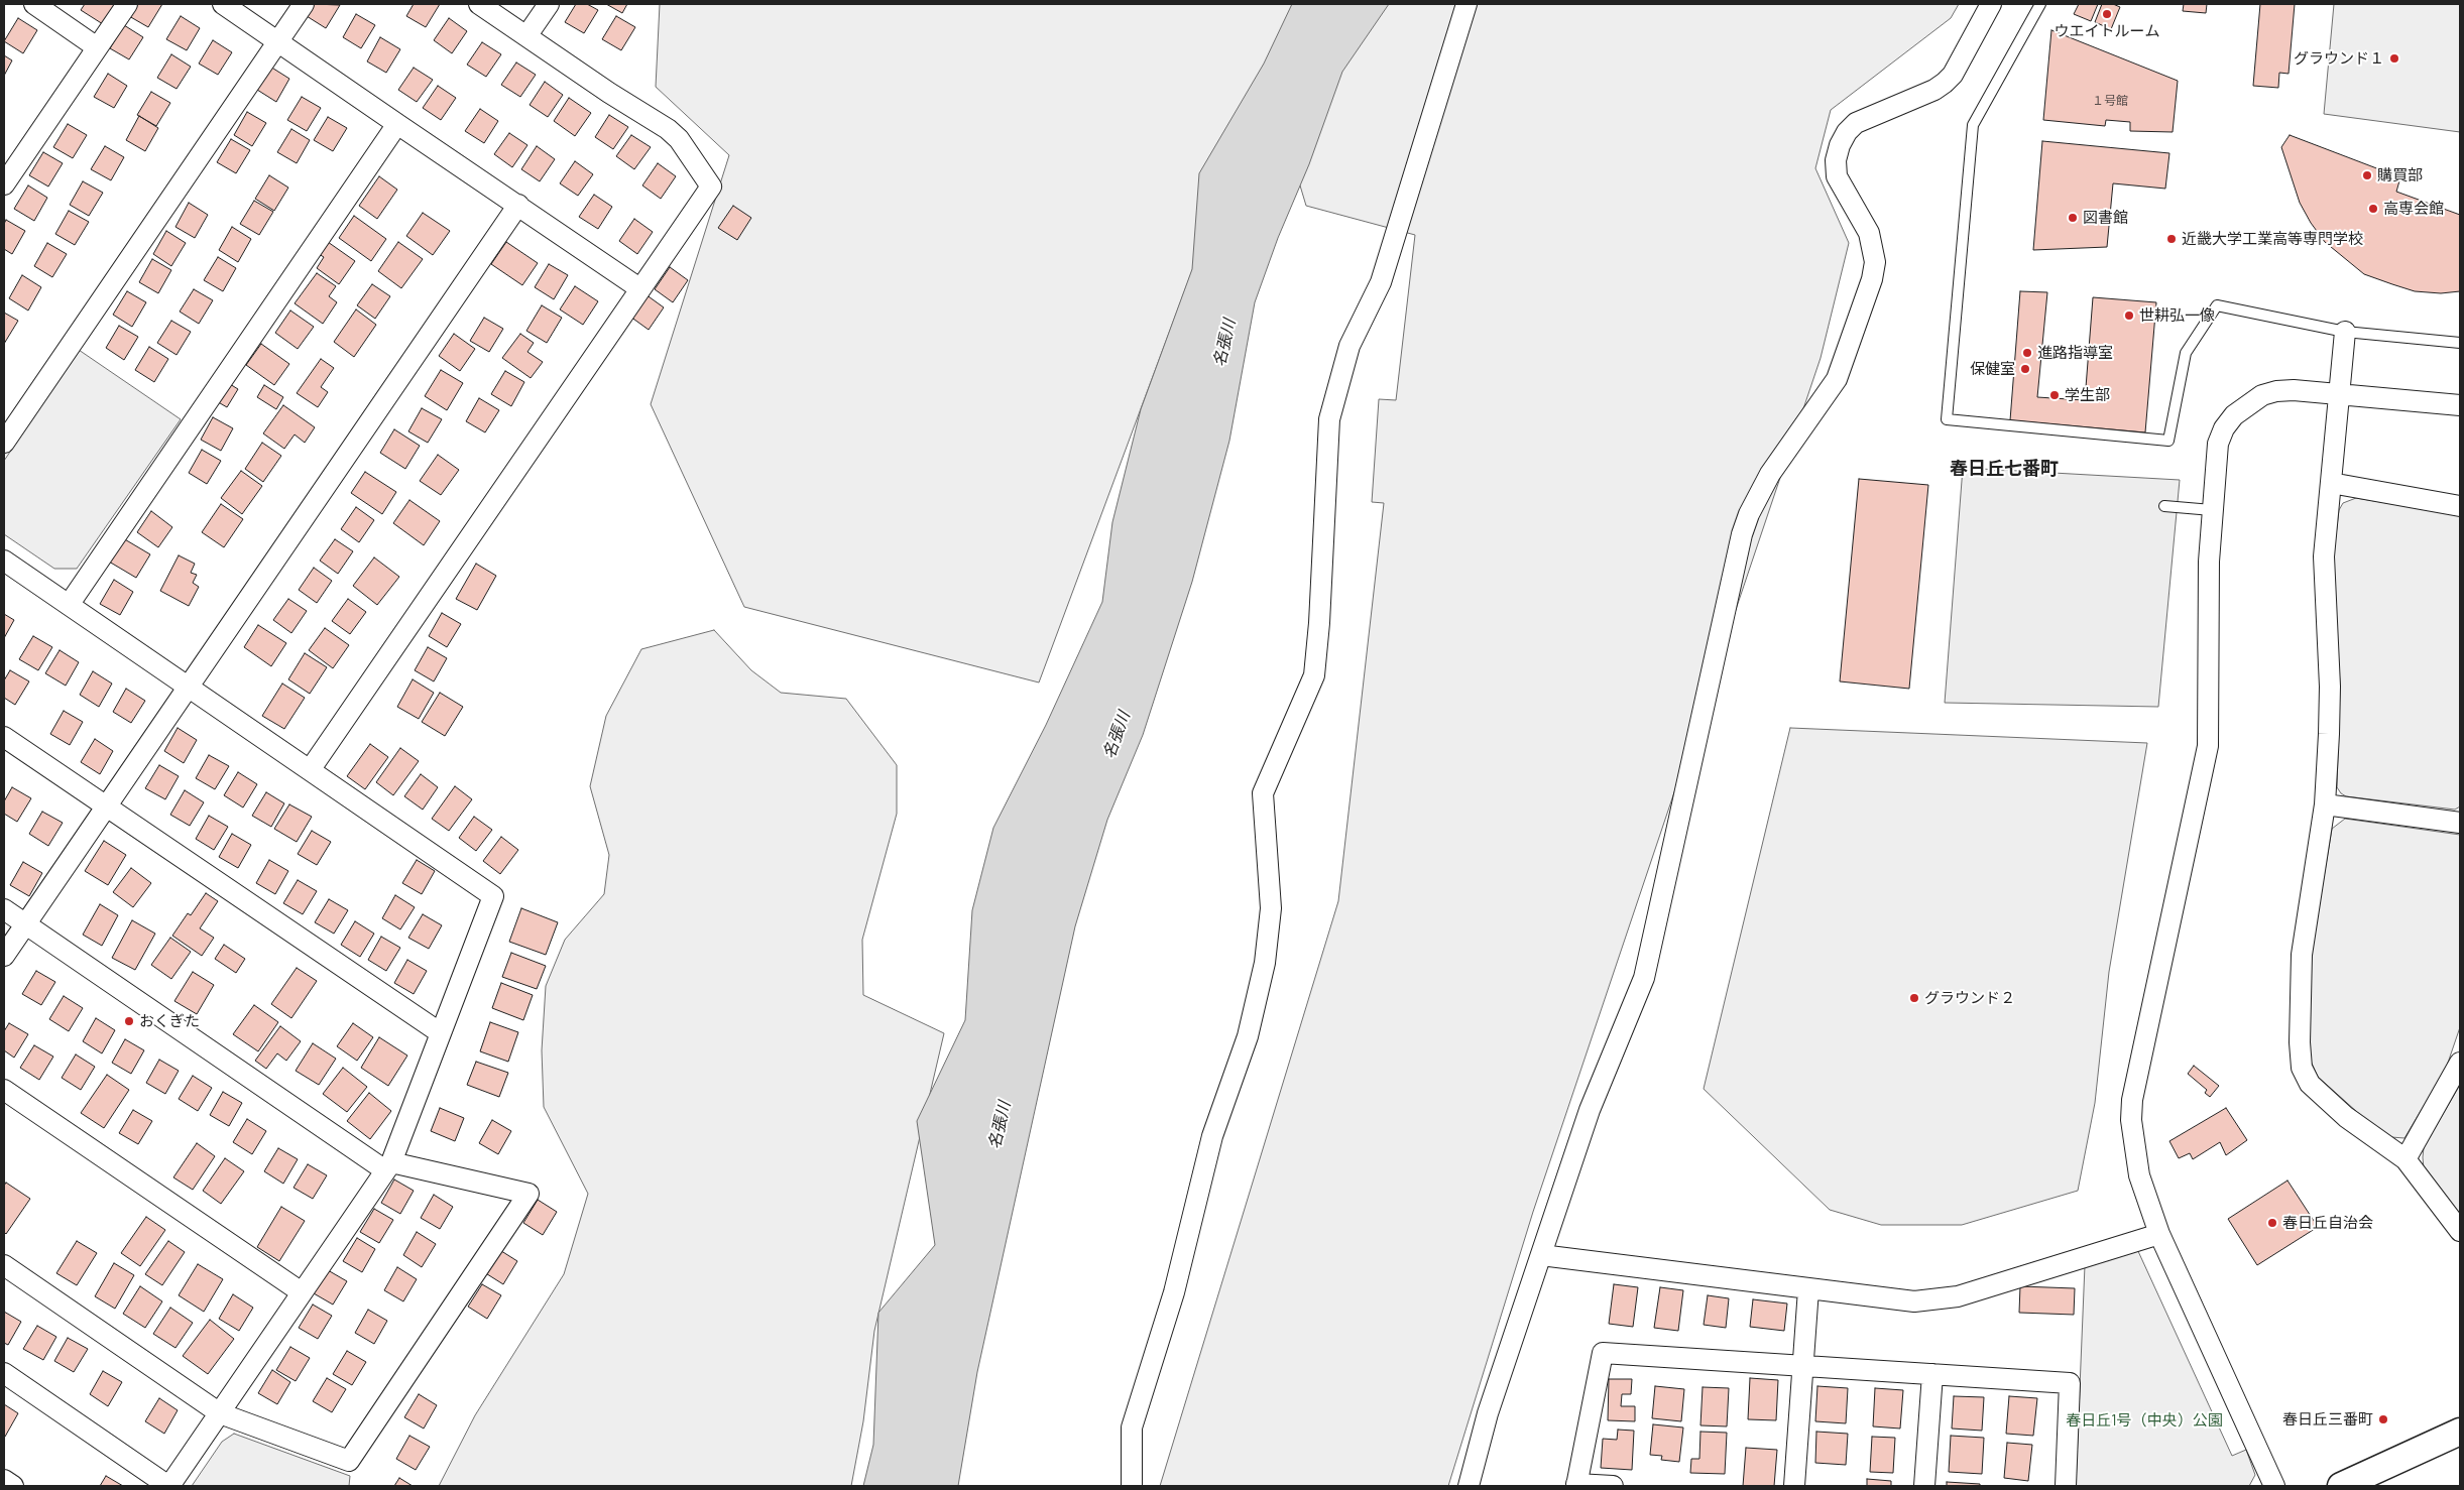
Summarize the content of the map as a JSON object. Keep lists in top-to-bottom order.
{
  "districts": ["春日丘七番町"],
  "water": ["名張川"],
  "parks": ["春日丘1号（中央）公園"],
  "places": [
    "ウエイトルーム",
    "グラウンド１",
    "購買部",
    "高専会館",
    "図書館",
    "近畿大学工業高等専門学校",
    "世耕弘一像",
    "進路指導室",
    "保健室",
    "学生部",
    "グラウンド２",
    "おくぎた",
    "春日丘自治会",
    "春日丘三番町"
  ],
  "house_numbers": ["１号館"]
}
